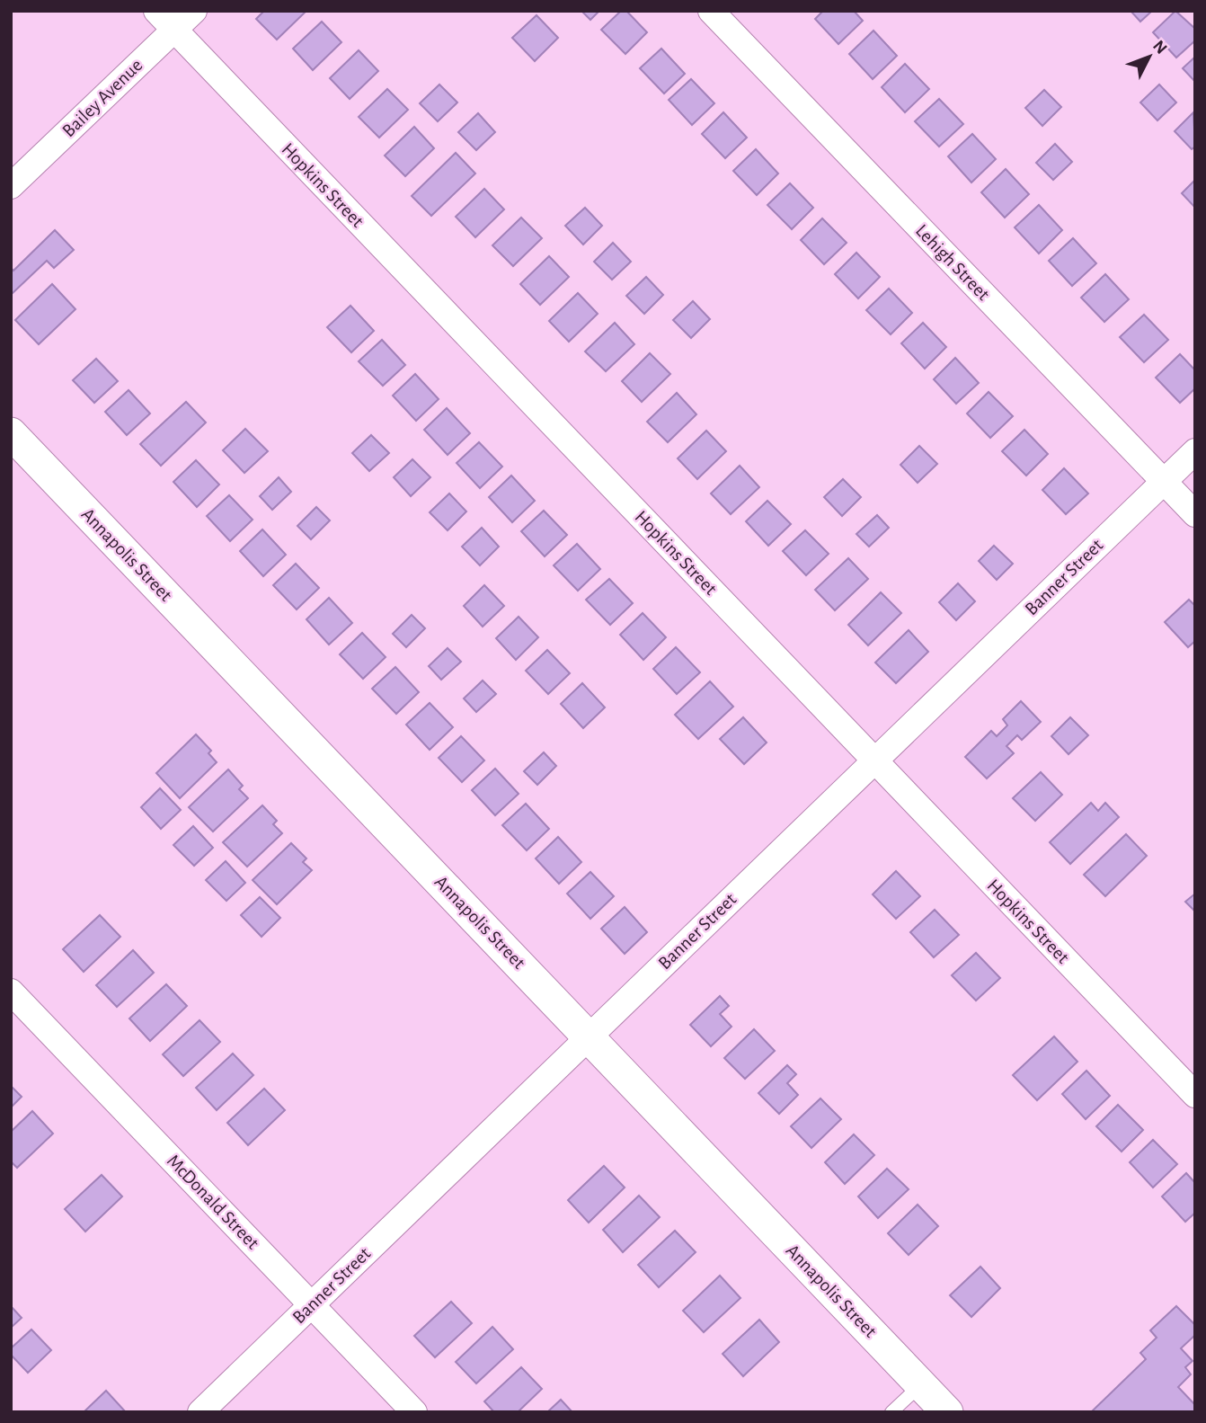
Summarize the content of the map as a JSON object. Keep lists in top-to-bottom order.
{
  "streets": {
    "street": [
      "Bailey Avenue",
      "Hopkins Street",
      "Lehigh Street",
      "Annapolis Street",
      "Banner Street",
      "McDonald Street"
    ]
  },
  "crossings": [
    ["Bailey Avenue", "Hopkins Street"],
    ["Hopkins Street", "Banner Street"],
    ["Lehigh Street", "Banner Street"],
    ["Annapolis Street", "Banner Street"],
    ["Banner Street", "McDonald Street"]
  ],
  "north": "top right"
}
